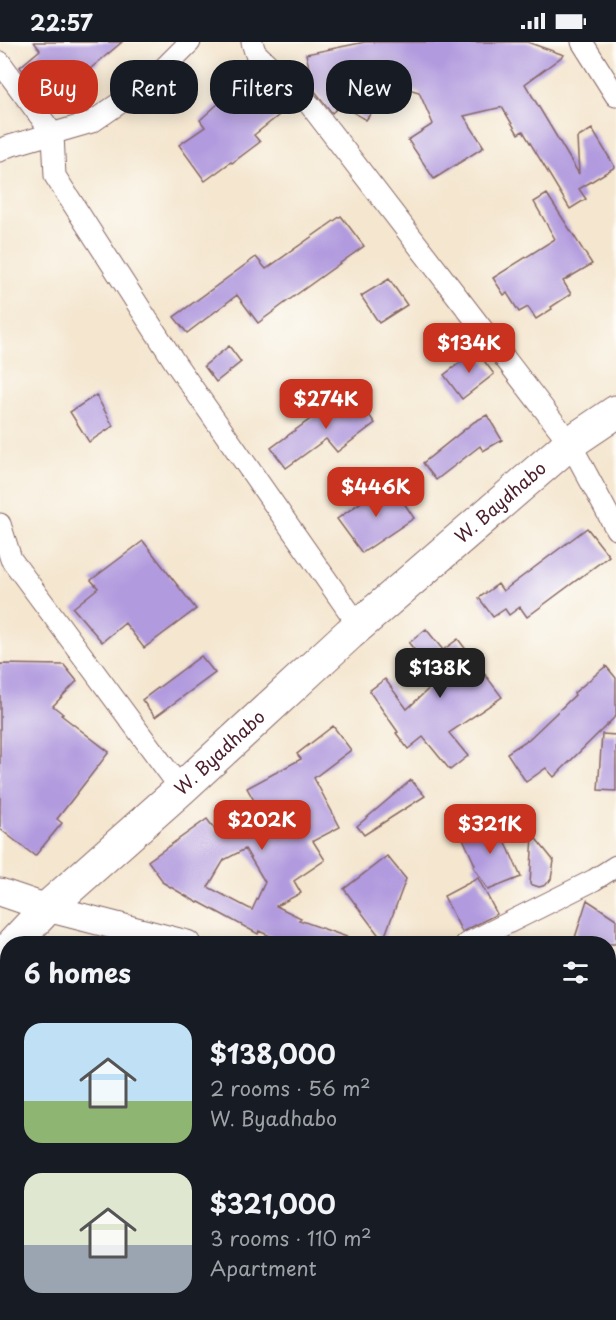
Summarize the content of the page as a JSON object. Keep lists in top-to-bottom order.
{
  "streets": {
    "main road": ["W. Baydhabo", "W. Byadhabo"]
  },
  "crossings": [
    ["W. Baydhabo", "W. Byadhabo"]
  ],
  "page": {
    "status": "22:57",
    "chip": [
      "Buy",
      "Rent",
      "Filters",
      "New"
    ],
    "price": [
      "$134K",
      "$274K",
      "$446K",
      "$138K",
      "$202K",
      "$321K"
    ],
    "heading": "6 homes",
    "list": [
      {
        "name": "$138,000",
        "note": "2 rooms · 56 m² · W. Byadhabo"
      },
      {
        "name": "$321,000",
        "note": "3 rooms · 110 m² · Apartment"
      }
    ]
  }
}
